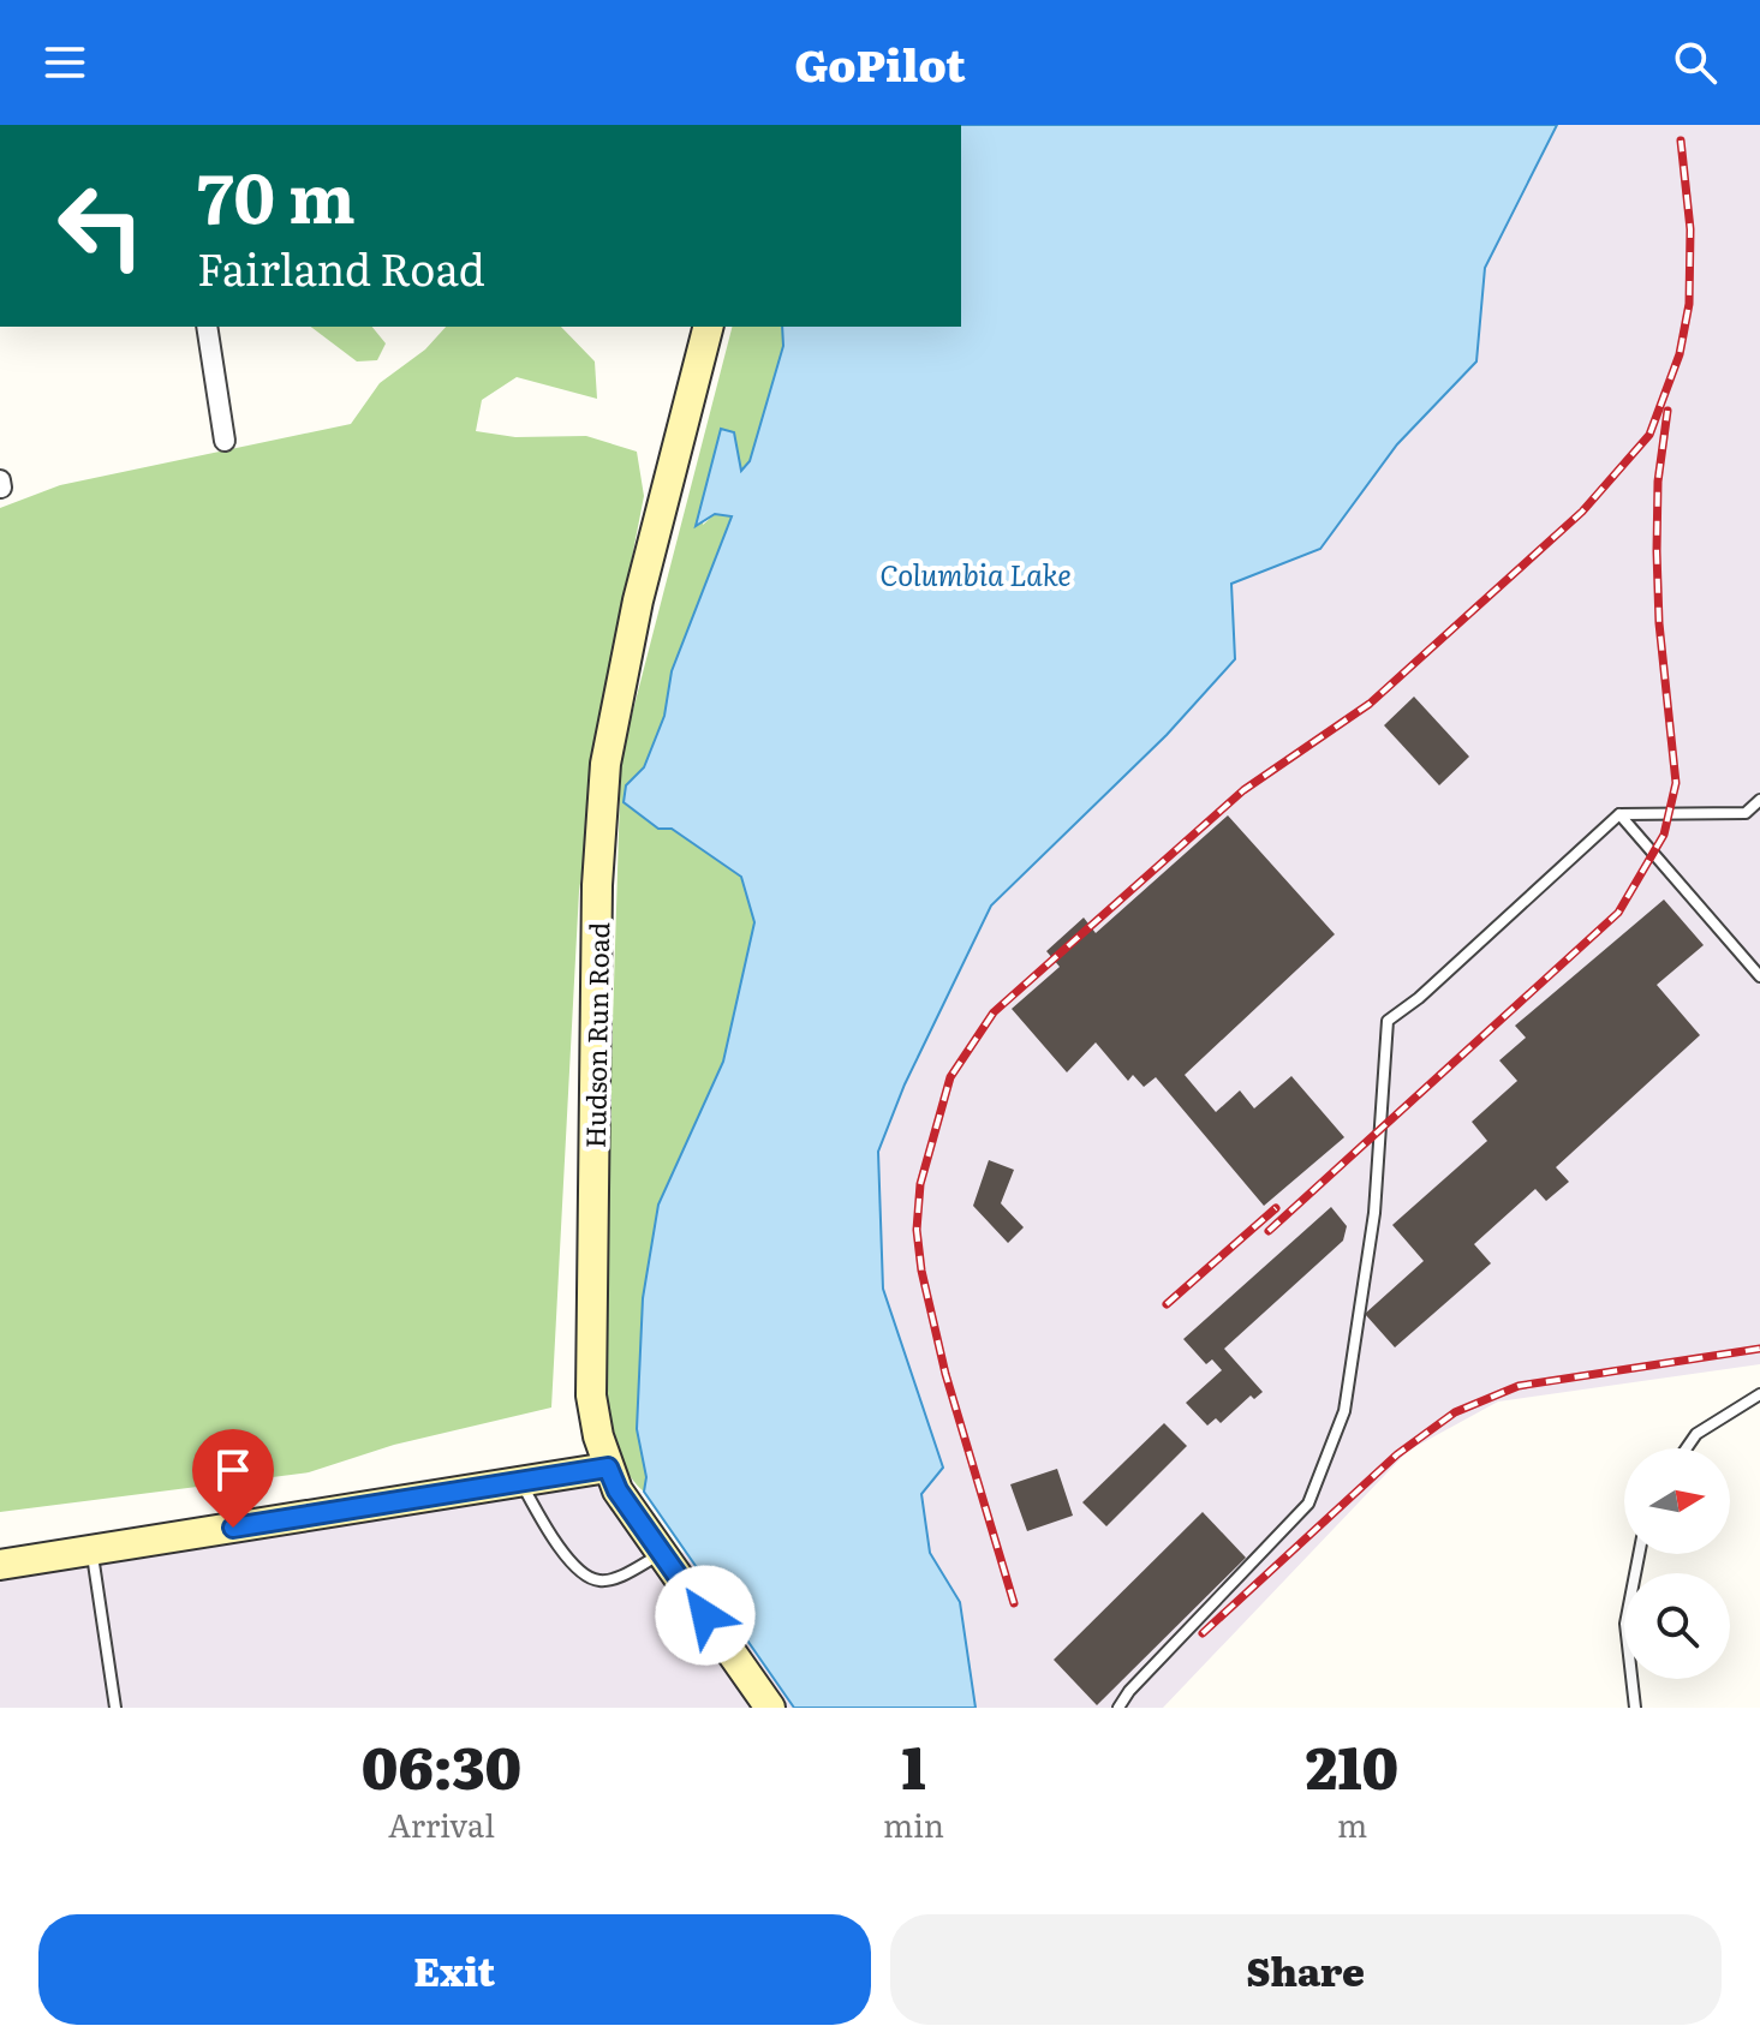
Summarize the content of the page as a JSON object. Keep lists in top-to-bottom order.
{
  "streets": {
    "main road": ["Hudson Run Road"]
  },
  "water": ["Columbia Lake"],
  "north": "right",
  "page": {
    "header": "GoPilot",
    "turn": ["70 m", "Fairland Road"],
    "eta": [
      "06:30",
      "Arrival",
      "1",
      "min",
      "210",
      "m"
    ],
    "buttons": ["Exit", "Share"]
  }
}
